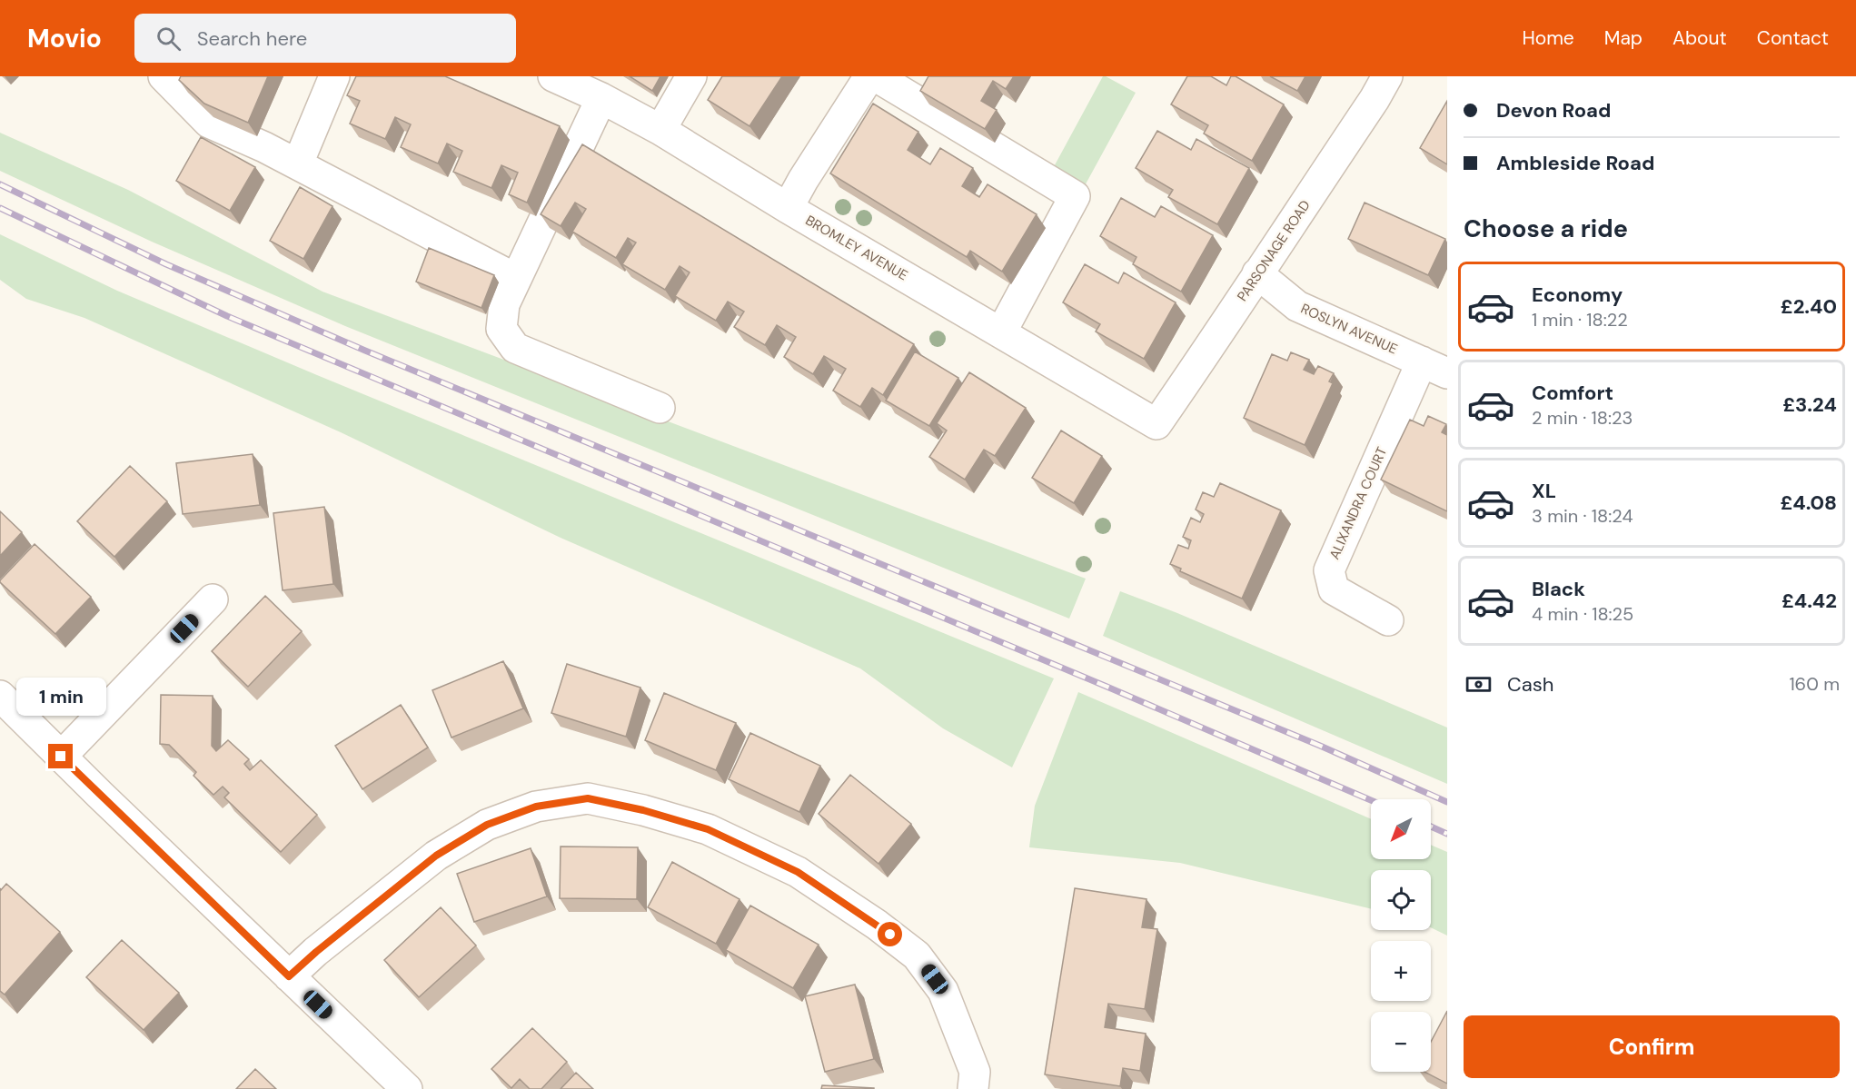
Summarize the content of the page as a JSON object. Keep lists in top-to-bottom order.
{
  "streets": {
    "street": [
      "BROMLEY AVENUE",
      "PARSONAGE ROAD",
      "ROSLYN AVENUE",
      "ALIXANDRA COURT"
    ]
  },
  "crossings": [
    ["BROMLEY AVENUE", "PARSONAGE ROAD"],
    ["PARSONAGE ROAD", "ROSLYN AVENUE"],
    ["ROSLYN AVENUE", "ALIXANDRA COURT"]
  ],
  "north": "bottom left",
  "page": {
    "header": "Movio",
    "search": "Search here",
    "nav": [
      "Home",
      "Map",
      "About",
      "Contact"
    ],
    "banner": ["Devon Road", "Ambleside Road"],
    "heading": "Choose a ride",
    "list": [
      {
        "name": "Economy",
        "note": "1 min · 18:22",
        "value": "£2.40"
      },
      {
        "name": "Comfort",
        "note": "2 min · 18:23",
        "value": "£3.24"
      },
      {
        "name": "XL",
        "note": "3 min · 18:24",
        "value": "£4.08"
      },
      {
        "name": "Black",
        "note": "4 min · 18:25",
        "value": "£4.42"
      }
    ],
    "pay": ["Cash", "160 m"],
    "bubble": "1 min",
    "map_buttons": ["+", "−"],
    "buttons": "Confirm"
  }
}
